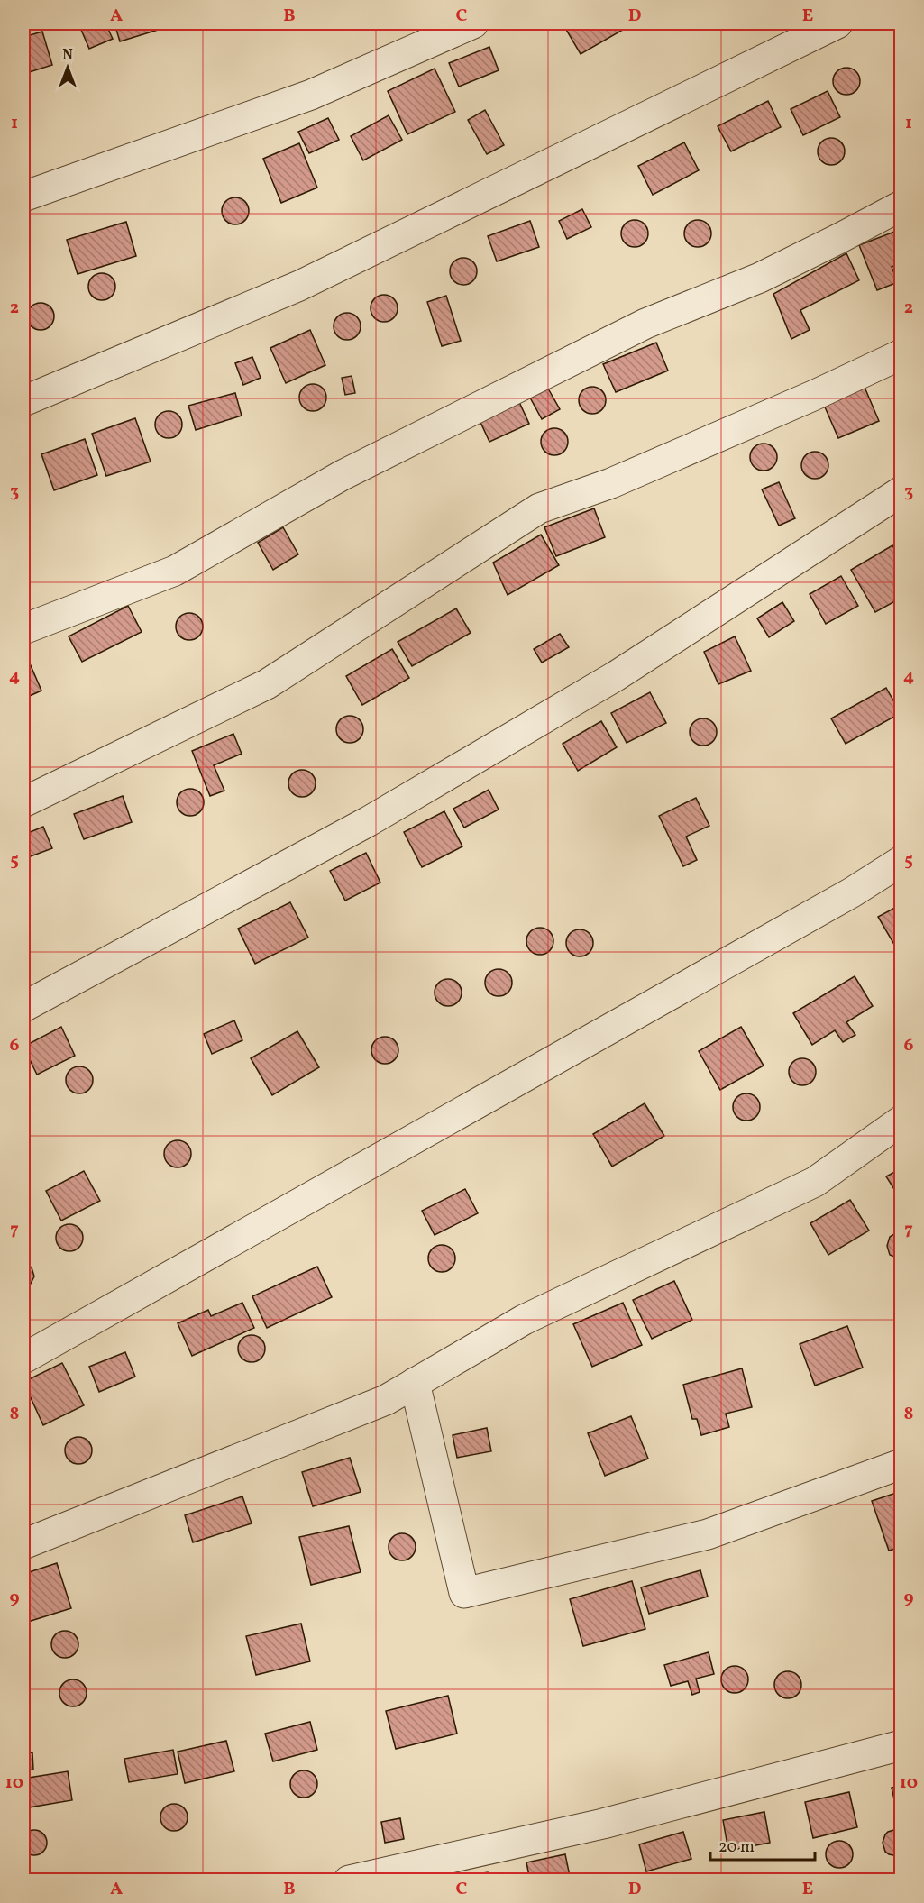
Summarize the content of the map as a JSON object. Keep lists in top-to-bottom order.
{
  "scale_bar": "20 m",
  "north": "top",
  "grid": {
    "columns": [
      "A",
      "B",
      "C",
      "D",
      "E"
    ],
    "rows": [
      "1",
      "2",
      "3",
      "4",
      "5",
      "6",
      "7",
      "8",
      "9",
      "10"
    ]
  }
}
